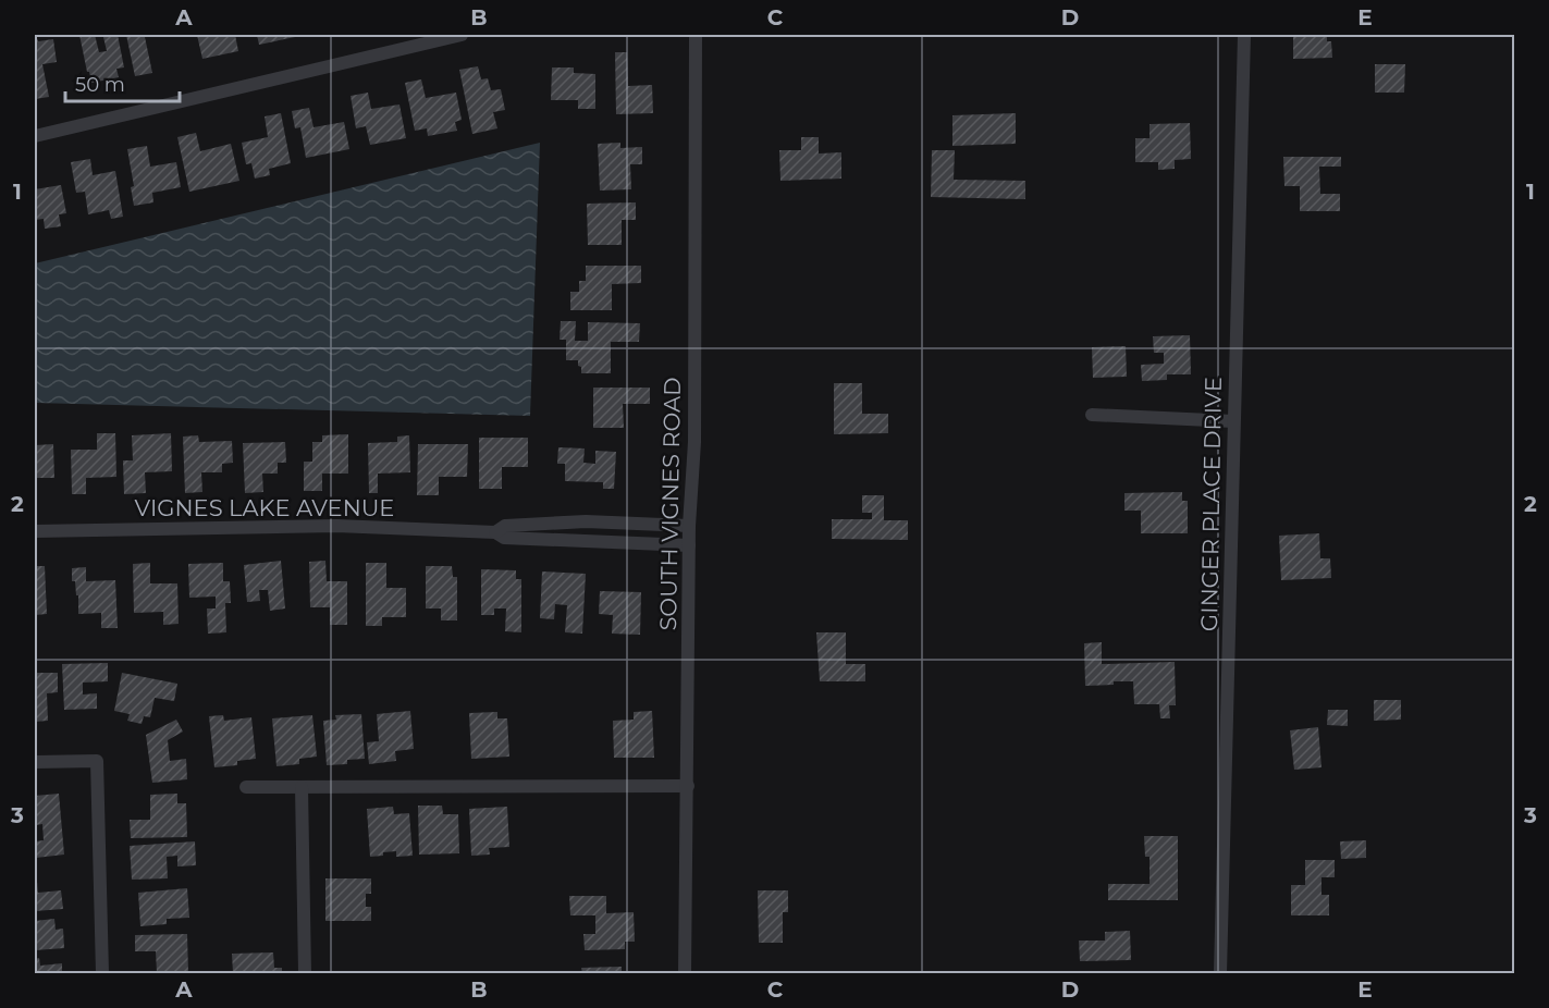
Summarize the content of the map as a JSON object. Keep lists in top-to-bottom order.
{
  "streets": {
    "street": ["SOUTH VIGNES ROAD", "GINGER PLACE DRIVE", "VIGNES LAKE AVENUE"]
  },
  "crossings": [
    ["SOUTH VIGNES ROAD", "VIGNES LAKE AVENUE"]
  ],
  "scale_bar": "50 m",
  "grid": {
    "columns": [
      "A",
      "B",
      "C",
      "D",
      "E"
    ],
    "rows": ["1", "2", "3"]
  }
}
